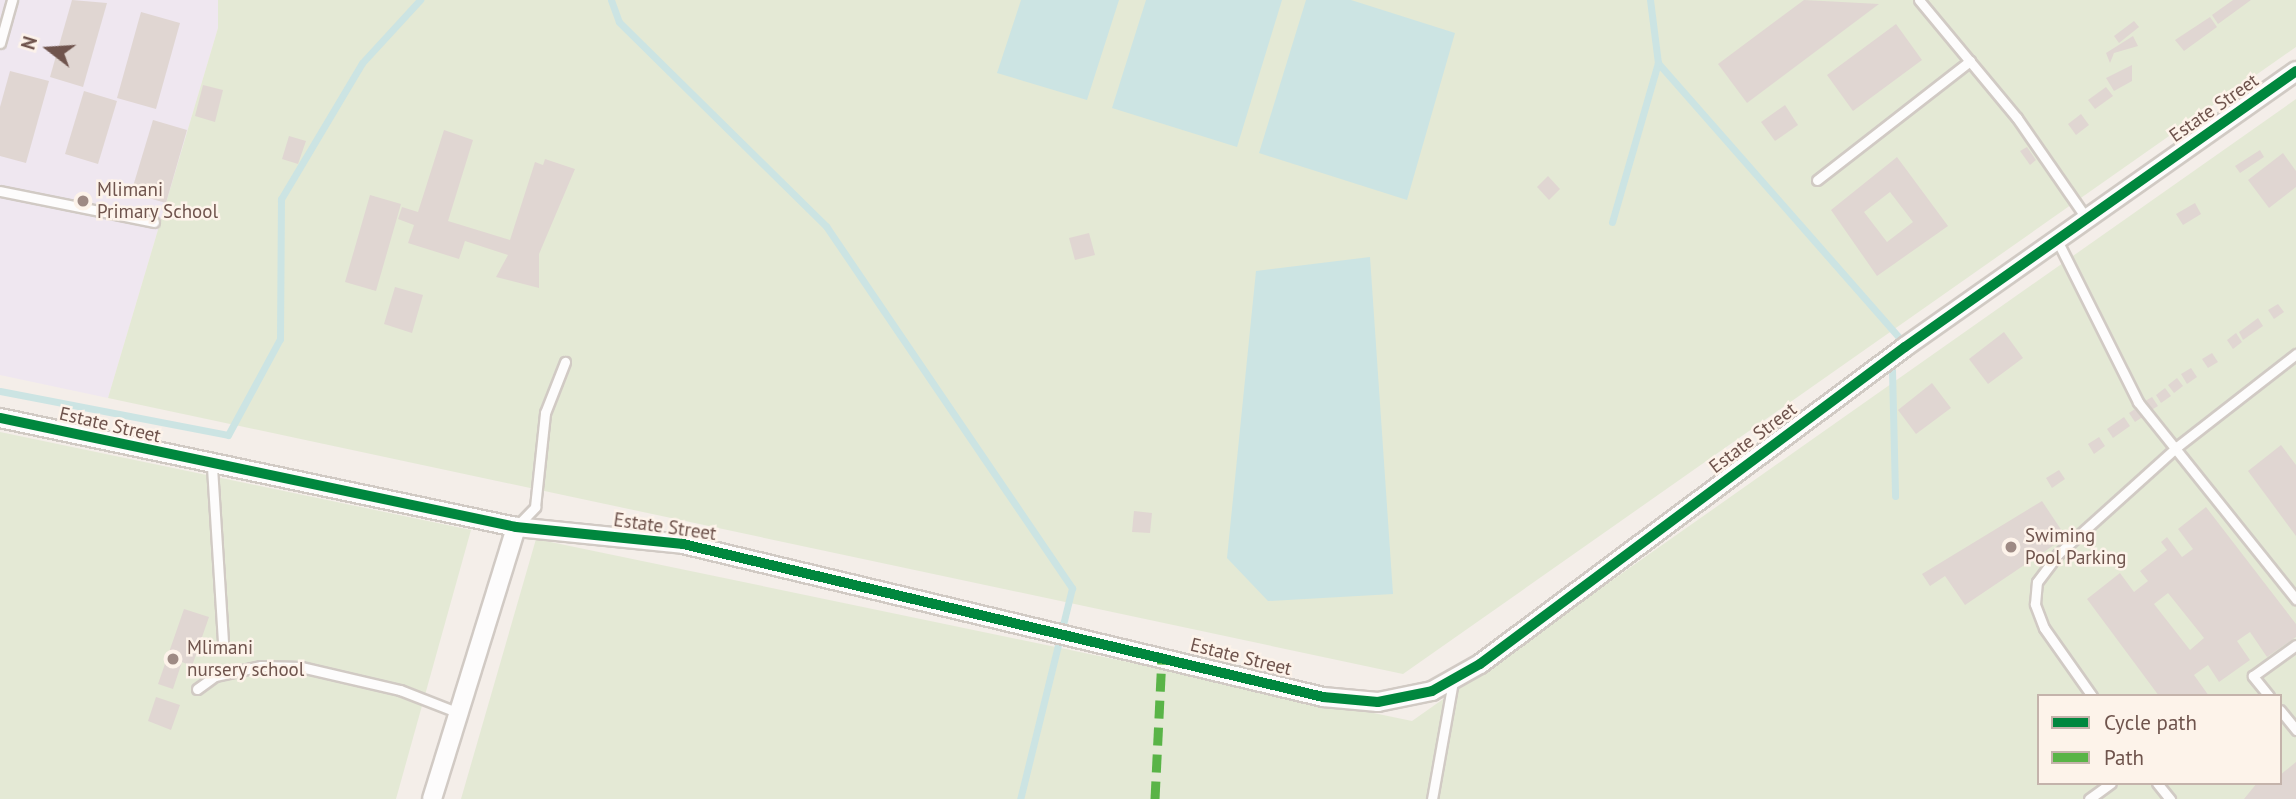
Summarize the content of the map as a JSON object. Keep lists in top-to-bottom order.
{
  "streets": {
    "street": ["Estate Street"]
  },
  "places": ["Mlimani Primary School", "Swiming Pool Parking", "Mlimani nursery school"],
  "legend": ["Cycle path", "Path"],
  "north": "left"
}
